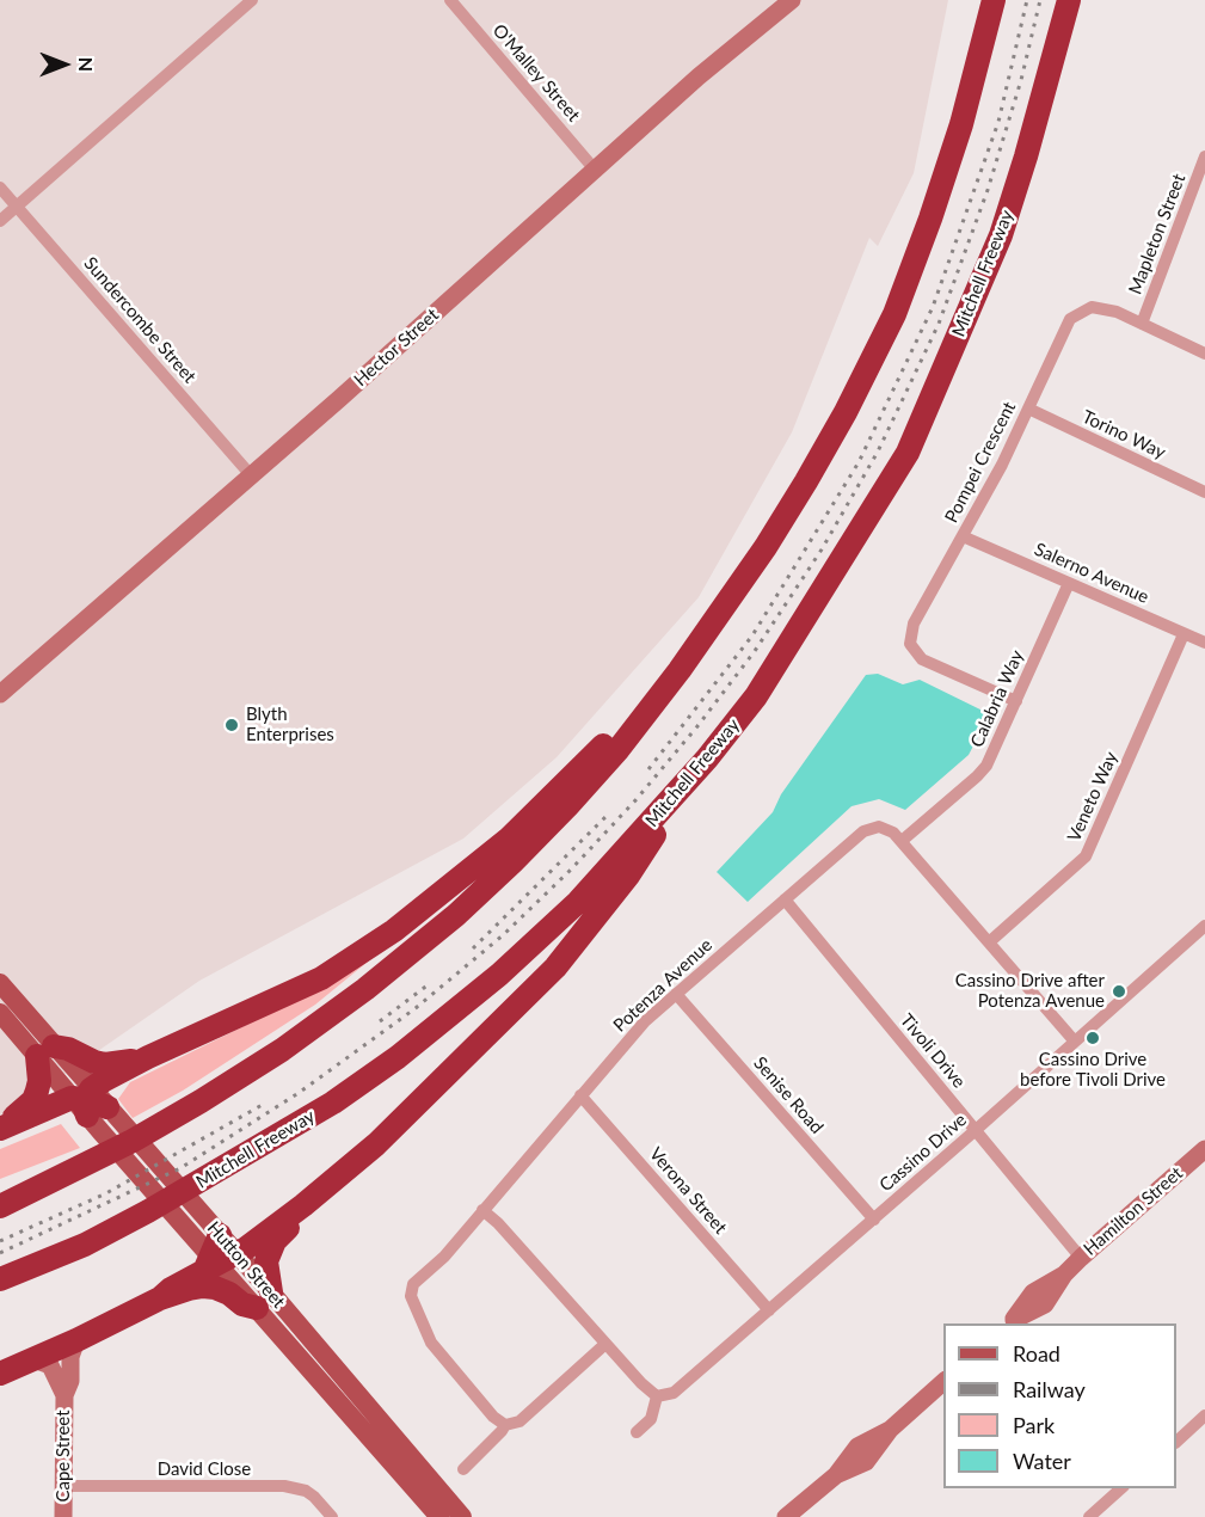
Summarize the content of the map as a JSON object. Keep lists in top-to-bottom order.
{
  "streets": {
    "highway": ["Mitchell Freeway"],
    "main road": [
      "Hector Street",
      "Hamilton Street",
      "Hutton Street",
      "Cape Street"
    ],
    "street": [
      "O'Malley Street",
      "Mapleton Street",
      "Sundercombe Street",
      "Torino Way",
      "Pompei Crescent",
      "Salerno Avenue",
      "Calabria Way",
      "Veneto Way",
      "Potenza Avenue",
      "Tivoli Drive",
      "Senise Road",
      "Cassino Drive",
      "Verona Street",
      "David Close"
    ]
  },
  "crossings": [
    ["O'Malley Street", "Hector Street"],
    ["Mapleton Street", "Pompei Crescent"],
    ["Sundercombe Street", "Hector Street"],
    ["Torino Way", "Pompei Crescent"],
    ["Pompei Crescent", "Salerno Avenue"],
    ["Pompei Crescent", "Calabria Way"],
    ["Salerno Avenue", "Calabria Way"],
    ["Salerno Avenue", "Veneto Way"],
    ["Calabria Way", "Potenza Avenue"],
    ["Veneto Way", "Potenza Avenue"],
    ["Potenza Avenue", "Tivoli Drive"],
    ["Potenza Avenue", "Senise Road"],
    ["Potenza Avenue", "Cassino Drive"],
    ["Potenza Avenue", "Verona Street"],
    ["Tivoli Drive", "Cassino Drive"],
    ["Tivoli Drive", "Hamilton Street"],
    ["Senise Road", "Cassino Drive"],
    ["Cassino Drive", "Verona Street"],
    ["Cape Street", "David Close"]
  ],
  "places": ["Blyth Enterprises", "Cassino Drive after Potenza Avenue", "Cassino Drive before Tivoli Drive"],
  "legend": [
    "Road",
    "Railway",
    "Park",
    "Water"
  ],
  "north": "right"
}
